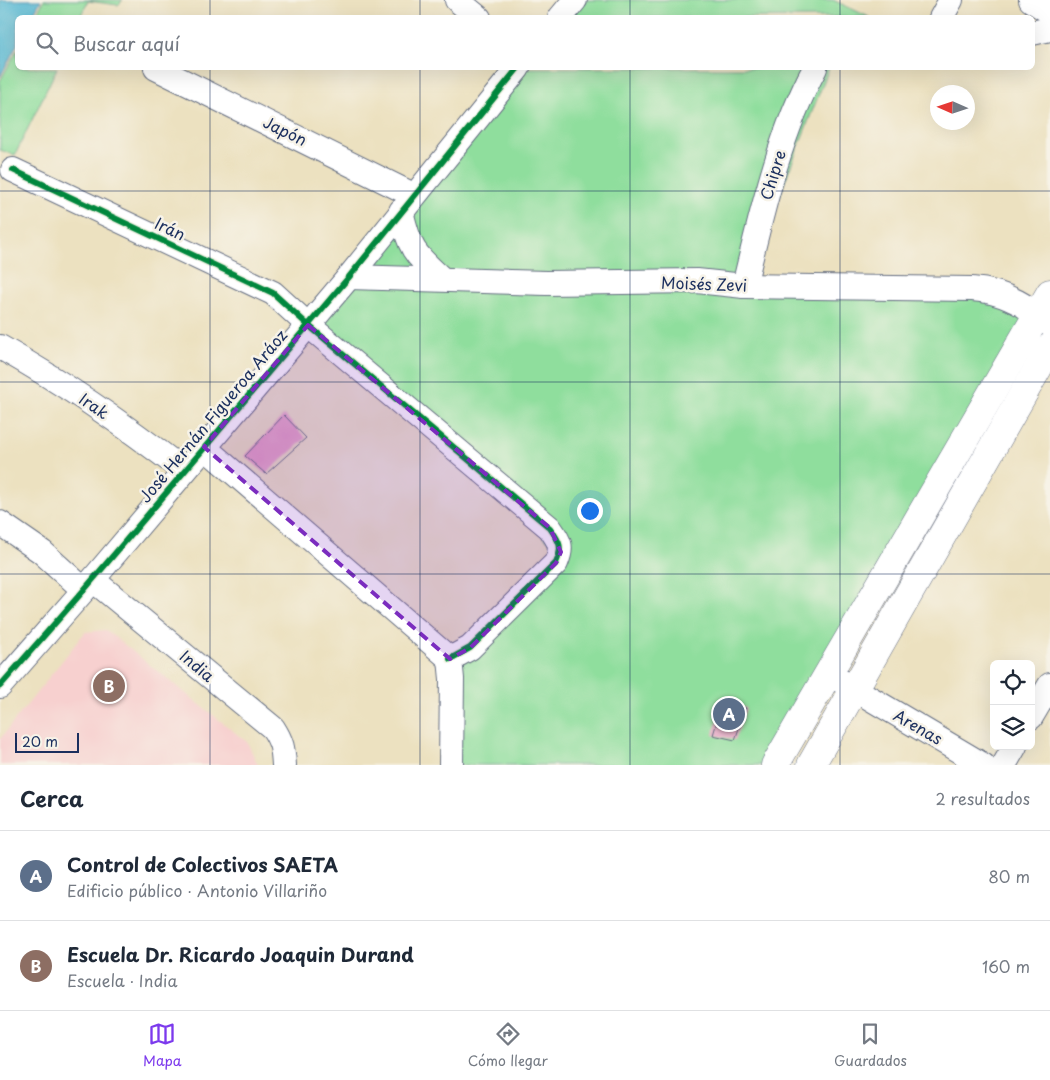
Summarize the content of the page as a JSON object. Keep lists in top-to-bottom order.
{
  "streets": {
    "street": [
      "Japón",
      "Chipre",
      "Irán",
      "Moisés Zevi",
      "Irak",
      "José Hernán Figueroa Aráoz",
      "India",
      "Arenas"
    ]
  },
  "crossings": [
    ["Japón", "José Hernán Figueroa Aráoz"],
    ["Chipre", "Moisés Zevi"],
    ["Irán", "José Hernán Figueroa Aráoz"],
    ["Moisés Zevi", "José Hernán Figueroa Aráoz"],
    ["Irak", "José Hernán Figueroa Aráoz"],
    ["José Hernán Figueroa Aráoz", "India"]
  ],
  "scale_bar": "20 m",
  "north": "left",
  "page": {
    "search": "Buscar aquí",
    "pins": ["B", "A"],
    "scale": "20 m",
    "heading": ["Cerca", "2 resultados"],
    "list": [
      {
        "mark": "A",
        "name": "Control de Colectivos SAETA",
        "note": "Edificio público · Antonio Villariño",
        "value": "80 m"
      },
      {
        "mark": "B",
        "name": "Escuela Dr. Ricardo Joaquin Durand",
        "note": "Escuela · India",
        "value": "160 m"
      }
    ],
    "nav": ["Mapa", "Cómo llegar", "Guardados"]
  }
}
